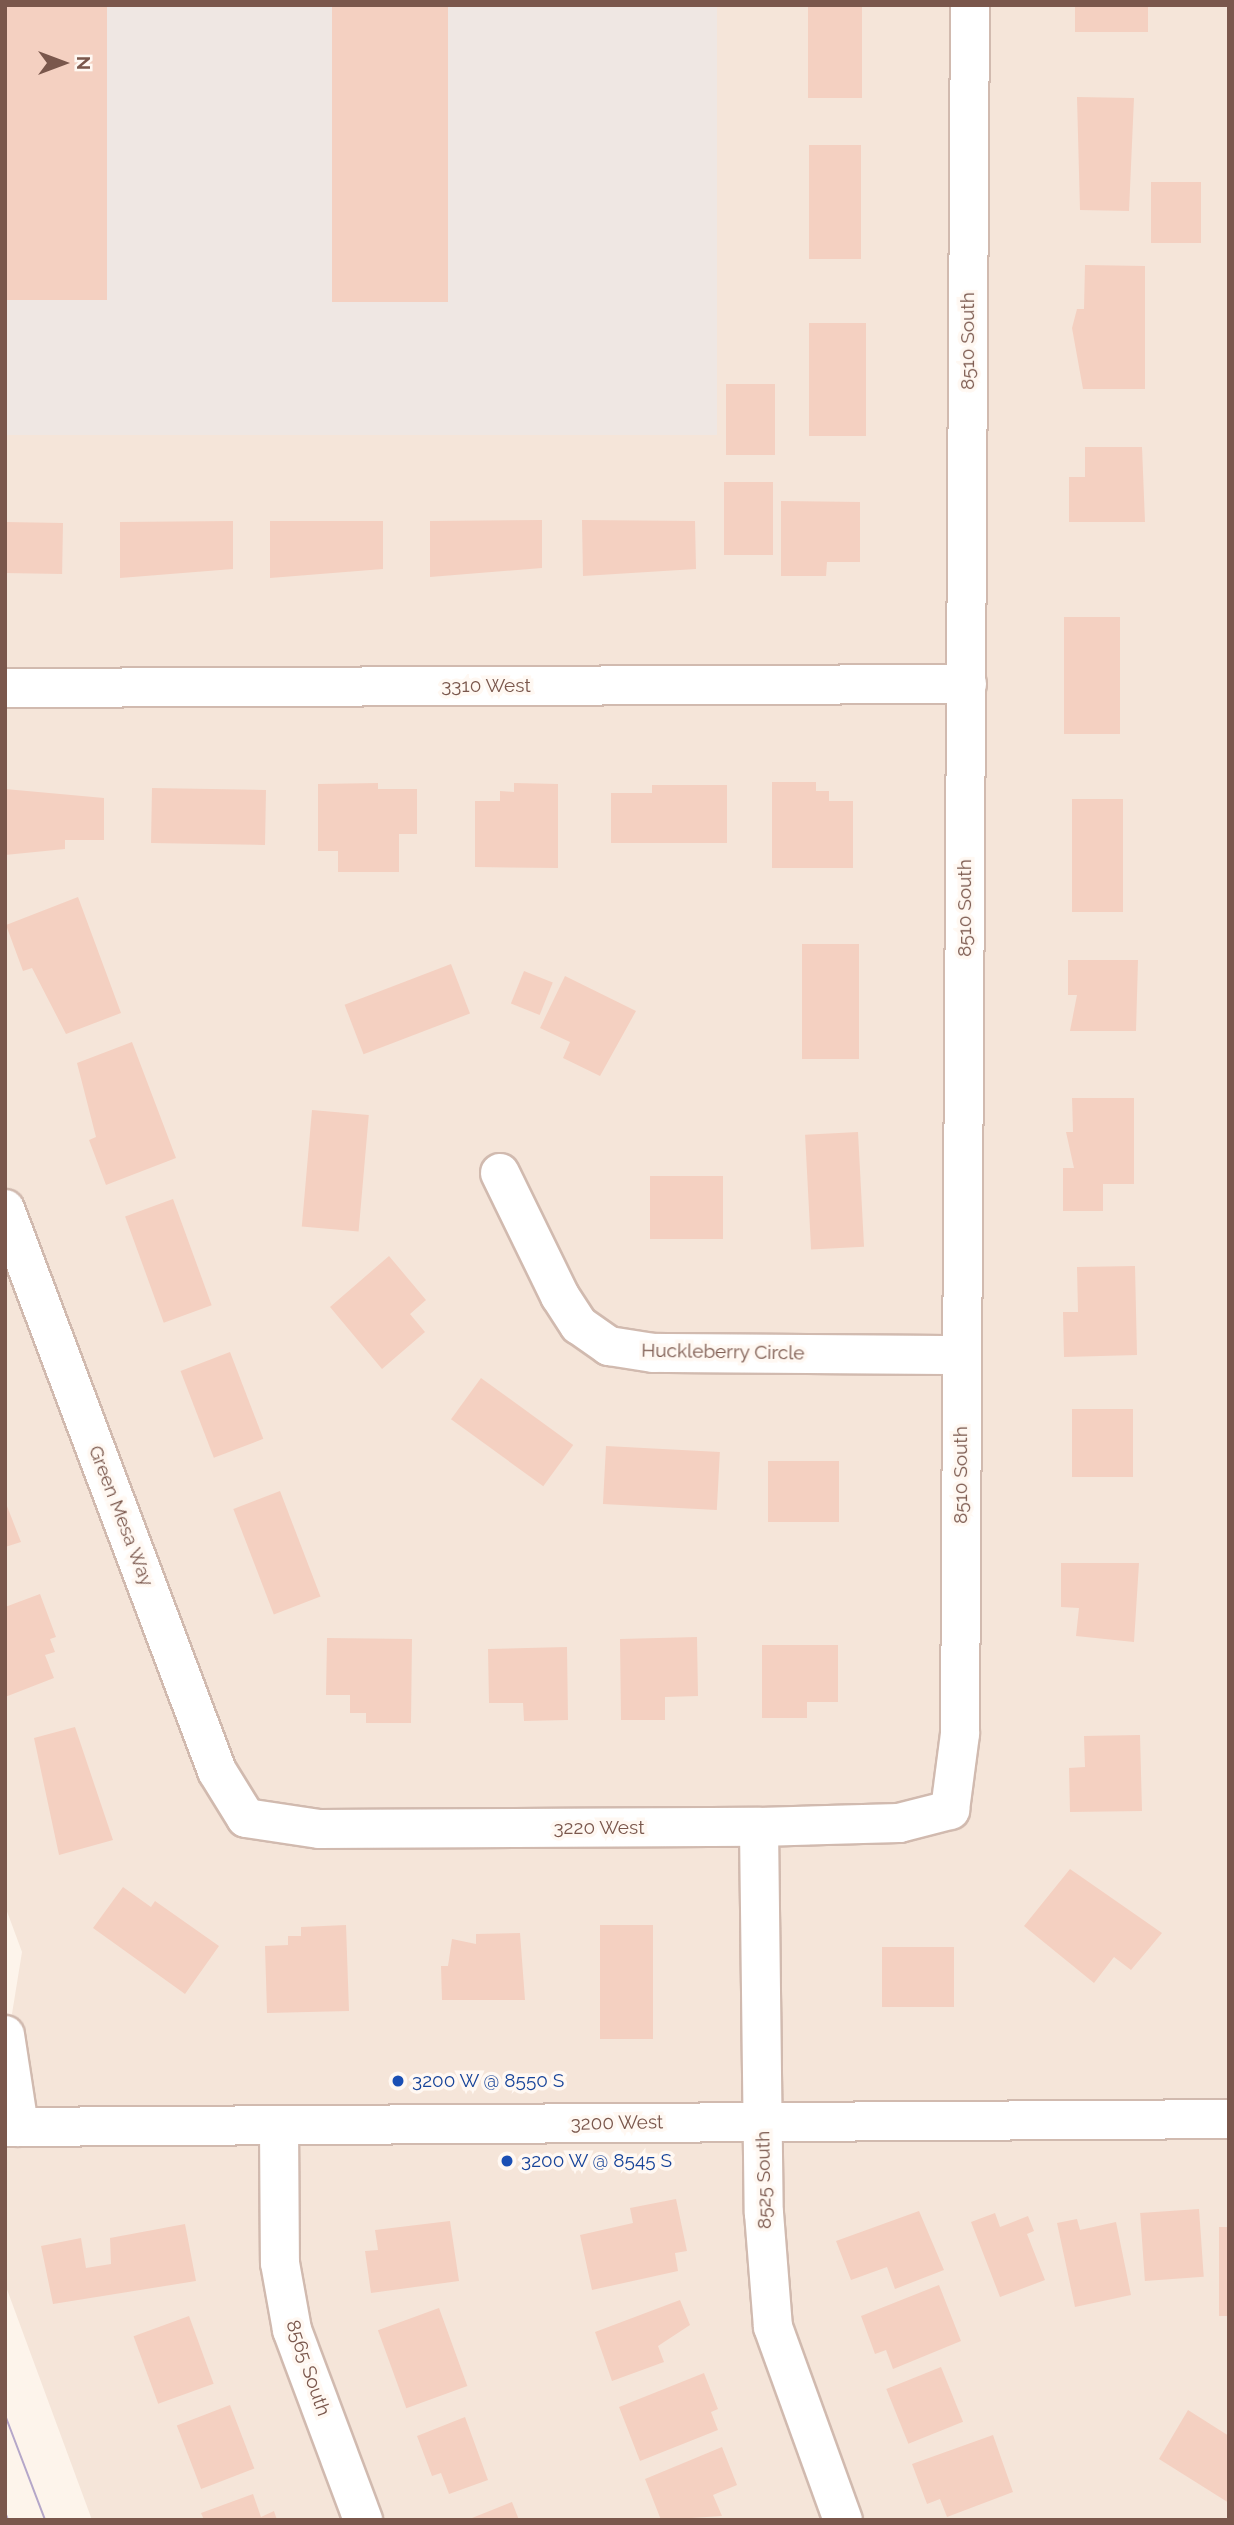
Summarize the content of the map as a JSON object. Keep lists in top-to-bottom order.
{
  "streets": {
    "street": [
      "8510 South",
      "3310 West",
      "Huckleberry Circle",
      "Green Mesa Way",
      "3220 West",
      "3200 West",
      "8525 South",
      "8565 South"
    ]
  },
  "crossings": [
    ["8510 South", "3310 West"],
    ["8510 South", "Huckleberry Circle"],
    ["8510 South", "3220 West"],
    ["Green Mesa Way", "3220 West"],
    ["3220 West", "8525 South"],
    ["3200 West", "8525 South"],
    ["3200 West", "8565 South"]
  ],
  "places": ["3200 W @ 8550 S", "3200 W @ 8545 S"],
  "north": "right"
}
